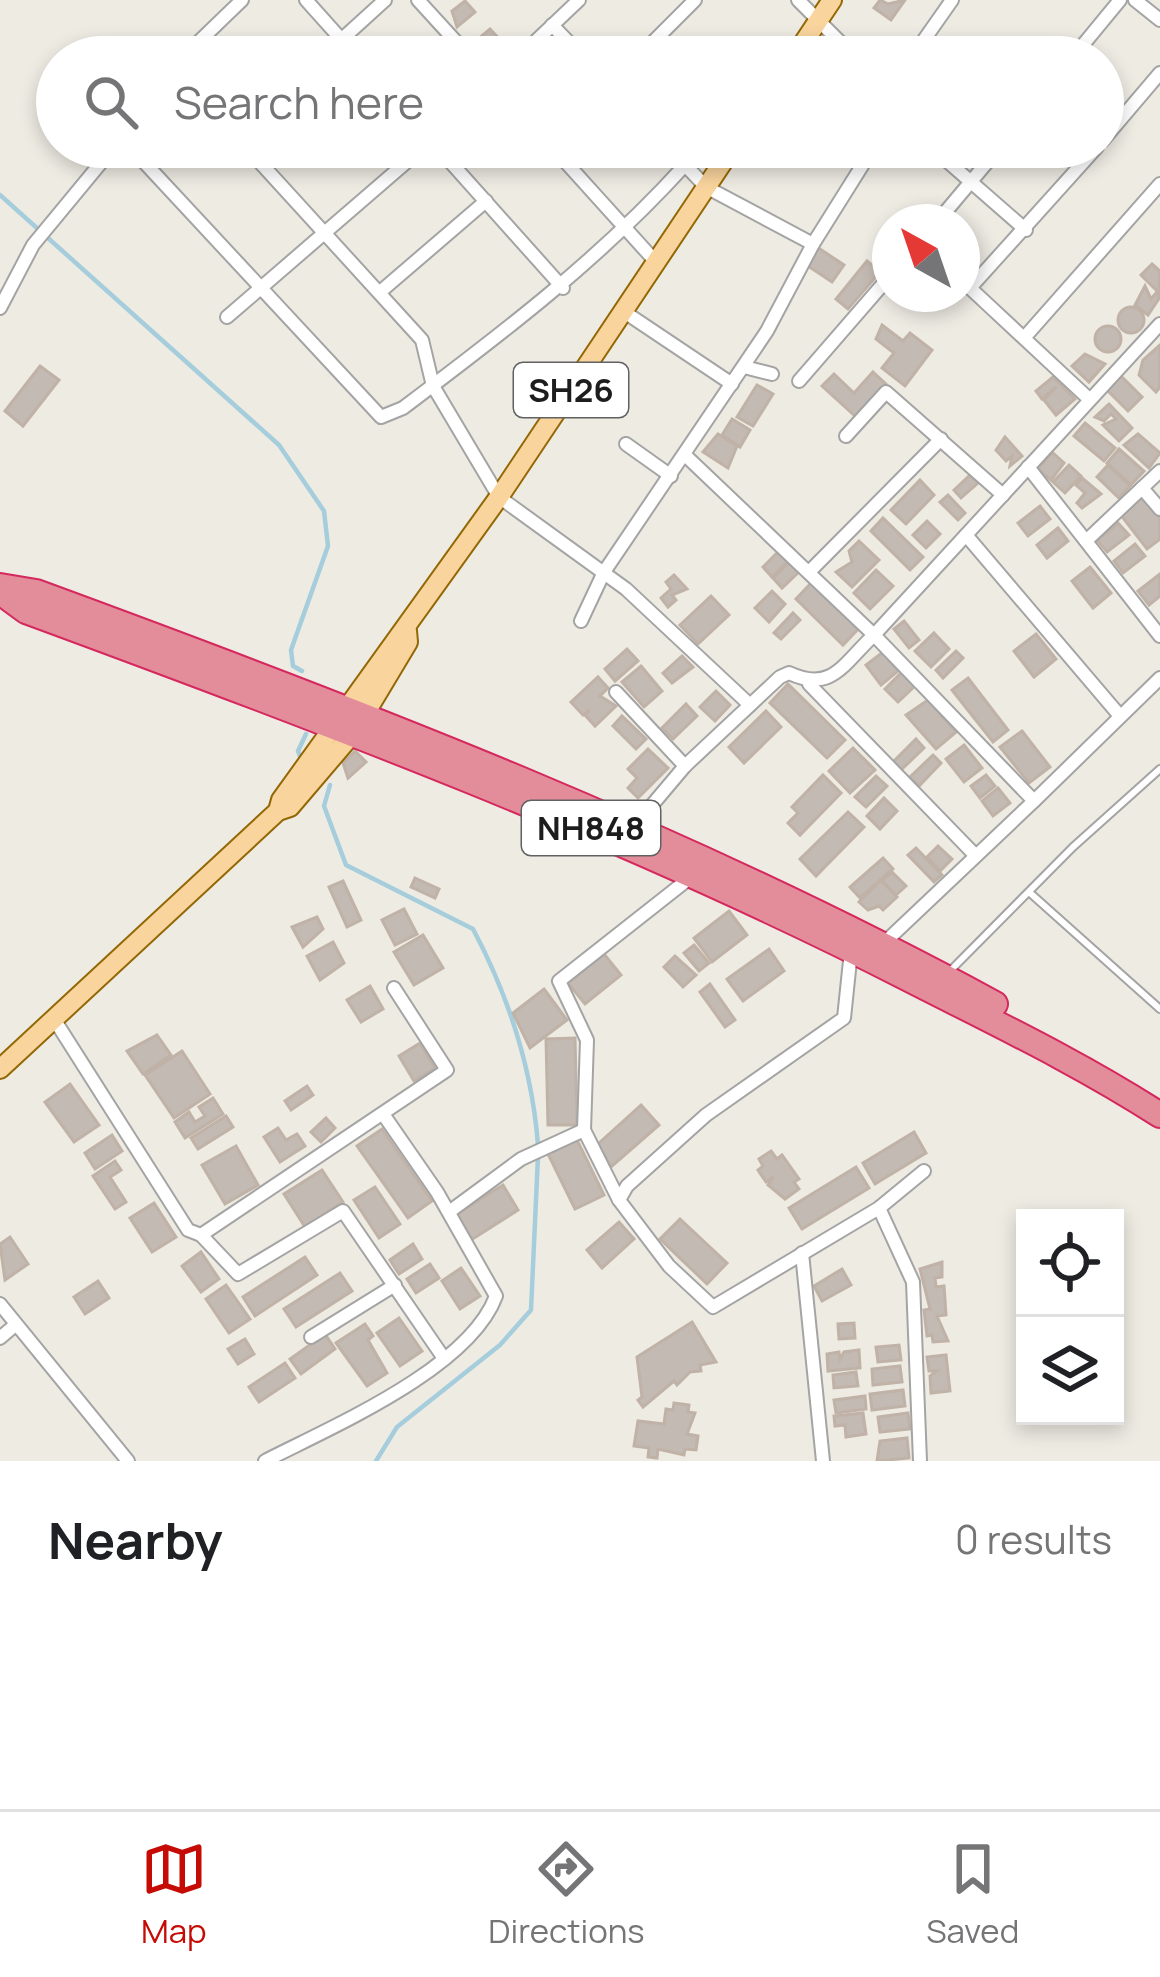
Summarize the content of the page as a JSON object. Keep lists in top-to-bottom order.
{
  "streets": {
    "highway": ["NH848"],
    "main road": ["SH26"]
  },
  "crossings": [
    ["SH26", "NH848"]
  ],
  "north": "top left",
  "page": {
    "search": "Search here",
    "heading": ["Nearby", "0 results"],
    "nav": ["Map", "Directions", "Saved"]
  }
}
